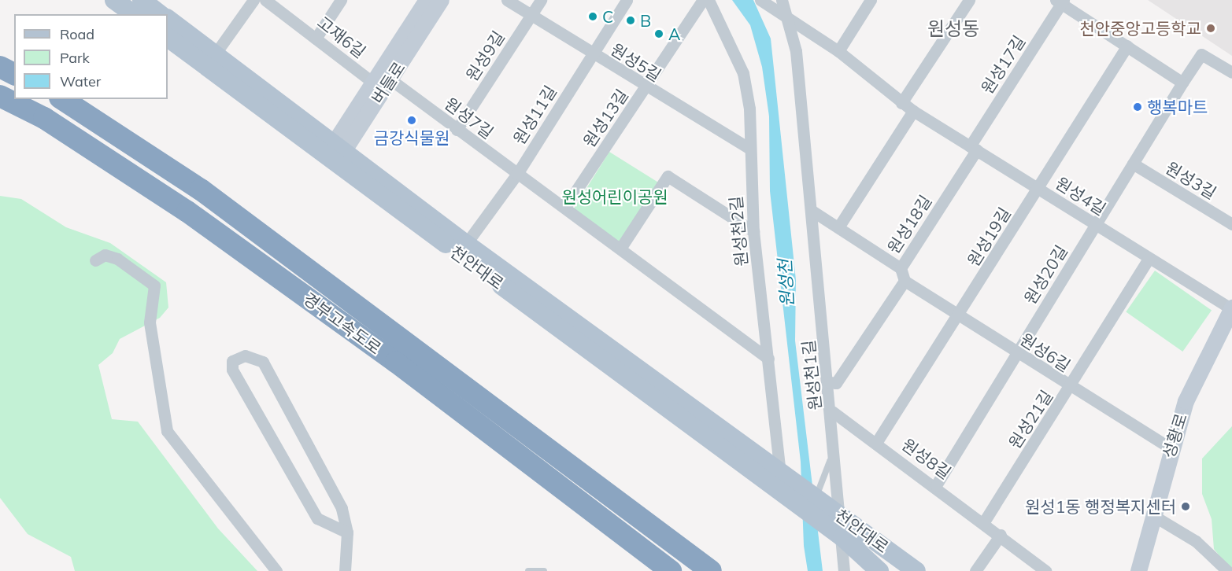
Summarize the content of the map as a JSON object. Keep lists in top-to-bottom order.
{
  "streets": {
    "highway": ["경부고속도로"],
    "main road": ["천안대로"],
    "street": [
      "고재6길",
      "원성9길",
      "원성5길",
      "원성17길",
      "버들로",
      "원성11길",
      "원성7길",
      "원성13길",
      "원성3길",
      "원성4길",
      "원성18길",
      "원성천2길",
      "원성19길",
      "원성20길",
      "원성6길",
      "원성천1길",
      "원성21길",
      "성황로",
      "원성8길"
    ]
  },
  "crossings": [
    ["고재6길", "버들로"],
    ["원성9길", "원성5길"],
    ["원성9길", "원성7길"],
    ["원성5길", "원성11길"],
    ["원성5길", "원성13길"],
    ["원성5길", "원성천2길"],
    ["원성17길", "원성4길"],
    ["원성17길", "원성18길"],
    ["버들로", "원성7길"],
    ["버들로", "천안대로"],
    ["원성11길", "원성7길"],
    ["원성11길", "천안대로"],
    ["원성7길", "원성13길"],
    ["원성7길", "원성천2길"],
    ["원성3길", "원성20길"],
    ["원성4길", "원성18길"],
    ["원성4길", "원성19길"],
    ["원성4길", "원성20길"],
    ["원성4길", "원성천1길"],
    ["원성4길", "원성21길"],
    ["원성4길", "성황로"],
    ["원성18길", "원성6길"],
    ["원성18길", "원성천1길"],
    ["원성천2길", "천안대로"],
    ["원성19길", "원성6길"],
    ["원성19길", "원성8길"],
    ["천안대로", "원성천1길"],
    ["원성20길", "원성6길"],
    ["원성20길", "원성8길"],
    ["원성6길", "원성21길"],
    ["원성6길", "성황로"],
    ["원성천1길", "원성8길"],
    ["원성21길", "원성8길"]
  ],
  "districts": ["원성동"],
  "water": ["원성천"],
  "parks": ["원성어린이공원"],
  "places": [
    "C",
    "B",
    "천안중앙고등학교",
    "A",
    "행복마트",
    "금강식물원",
    "원성1동 행정복지센터"
  ],
  "legend": ["Road", "Park", "Water"]
}
